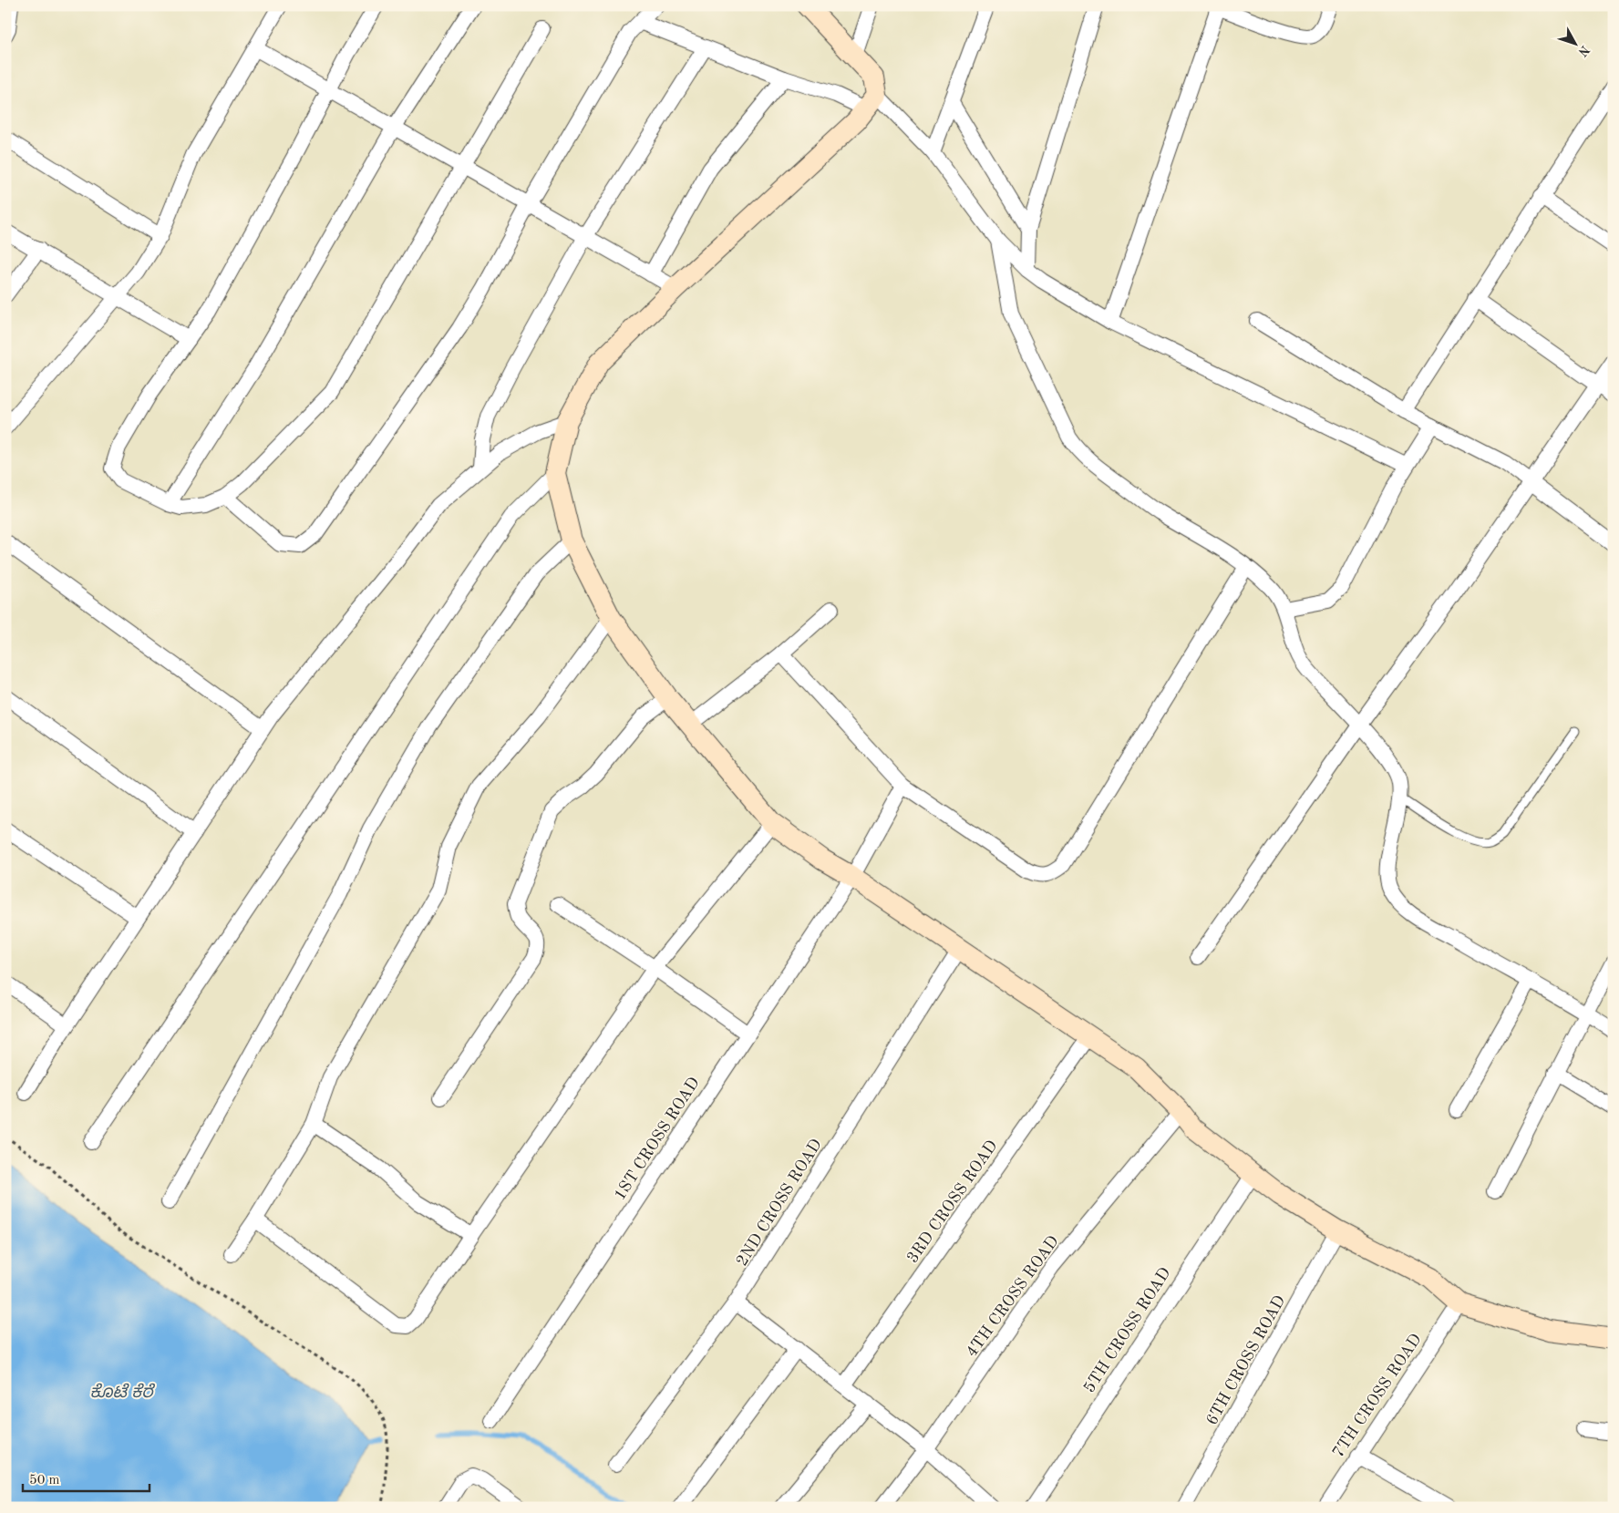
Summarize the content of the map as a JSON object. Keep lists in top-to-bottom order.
{
  "streets": {
    "street": [
      "1ST CROSS ROAD",
      "3RD CROSS ROAD",
      "2ND CROSS ROAD",
      "4TH CROSS ROAD",
      "5TH CROSS ROAD",
      "6TH CROSS ROAD",
      "7TH CROSS ROAD"
    ]
  },
  "water": ["ಕೊಟೆ ಕೆರೆ"],
  "scale_bar": "50 m",
  "north": "bottom right"
}
